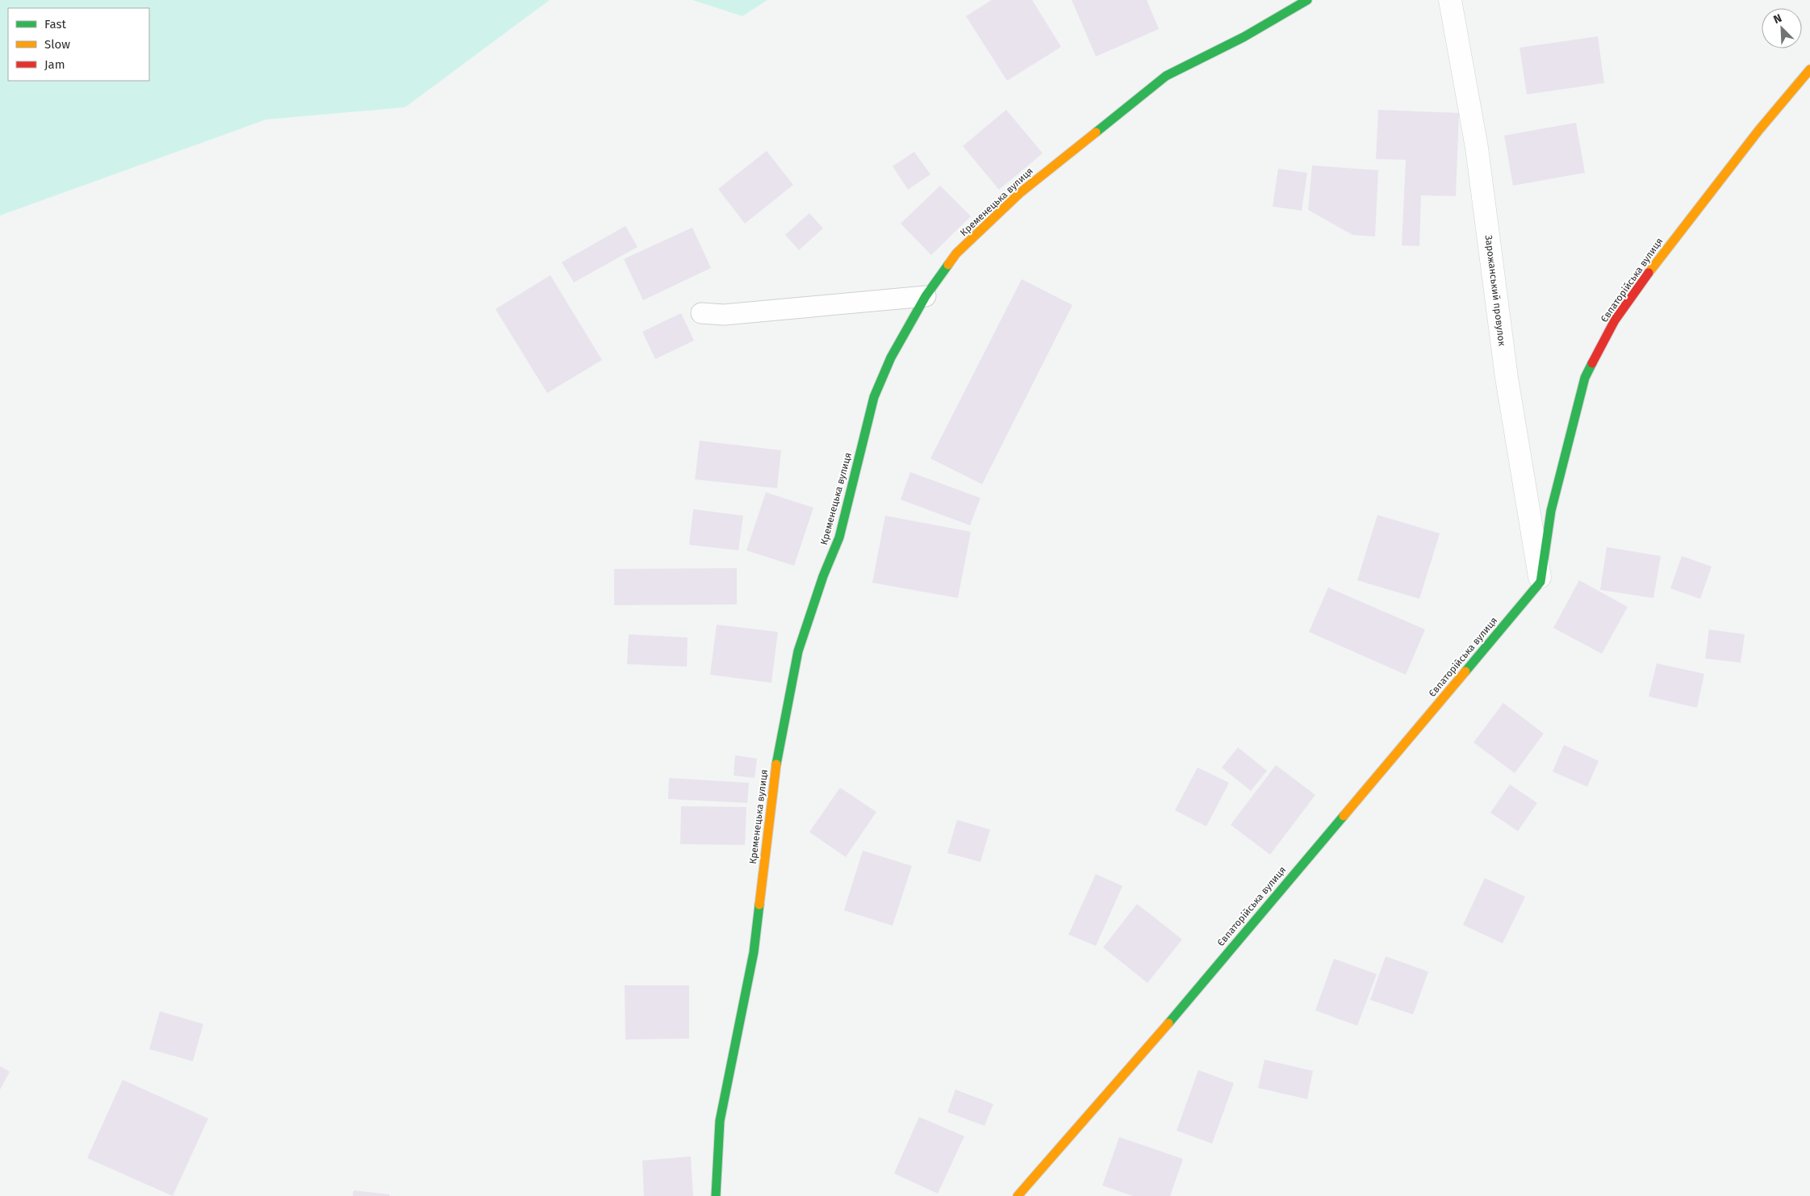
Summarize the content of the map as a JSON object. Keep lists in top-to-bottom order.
{
  "streets": {
    "street": ["Кременецька вулиця", "Євпаторійська вулиця", "Зарожанський провулок"]
  },
  "crossings": [
    ["Євпаторійська вулиця", "Зарожанський провулок"]
  ],
  "legend": ["Fast", "Slow", "Jam"],
  "north": "top left"
}
